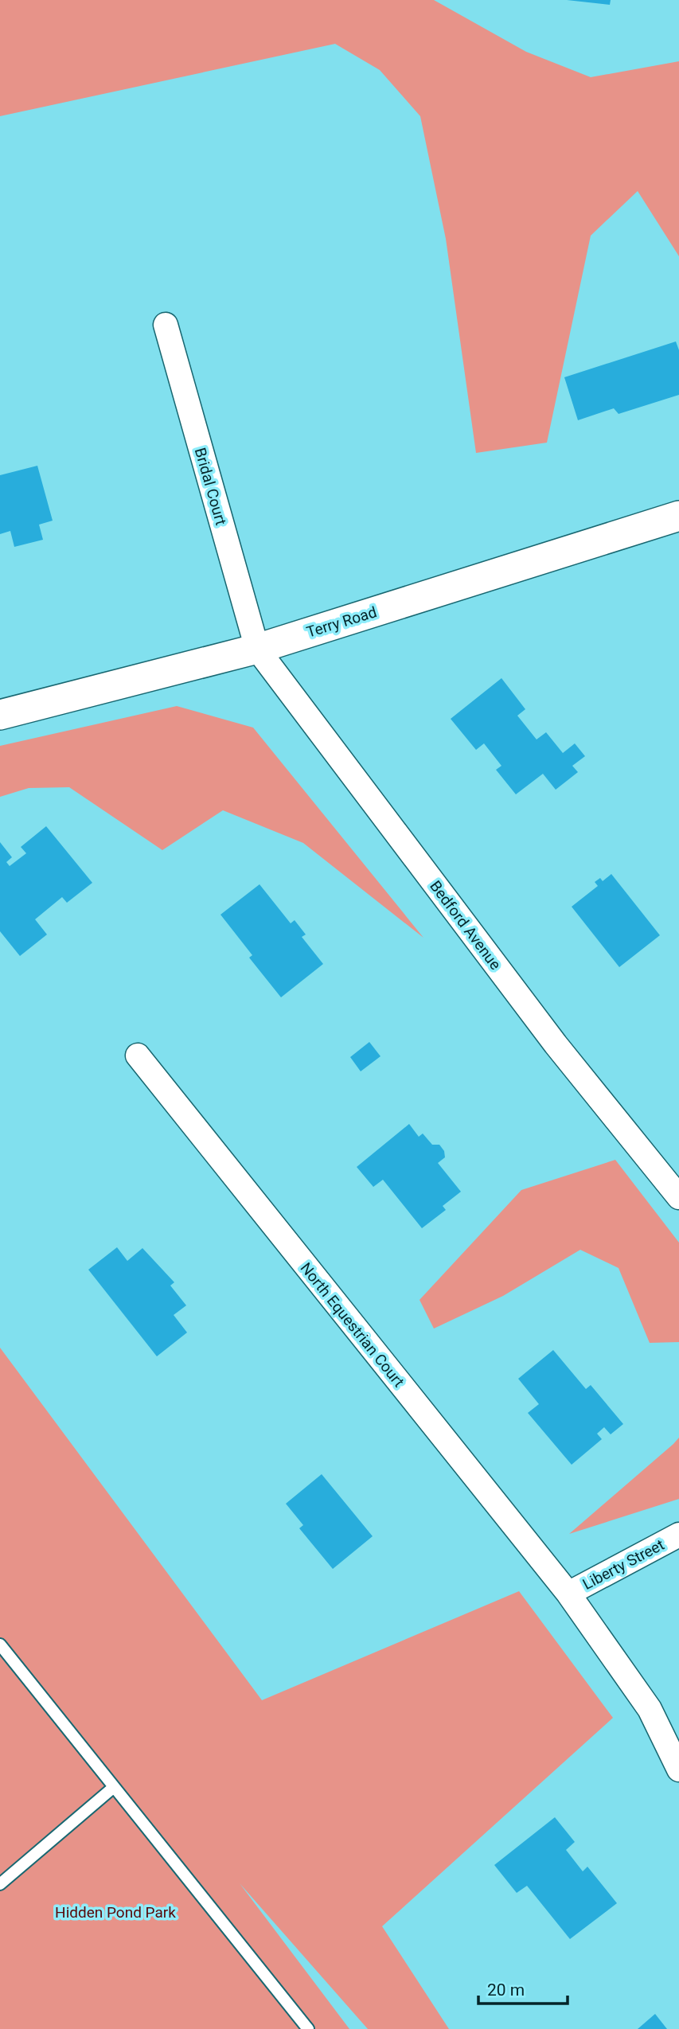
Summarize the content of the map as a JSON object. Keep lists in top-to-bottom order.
{
  "streets": {
    "street": [
      "Bridal Court",
      "Terry Road",
      "Bedford Avenue",
      "North Equestrian Court",
      "Liberty Street"
    ]
  },
  "crossings": [
    ["Bridal Court", "Terry Road"],
    ["Bridal Court", "Bedford Avenue"],
    ["Terry Road", "Bedford Avenue"],
    ["North Equestrian Court", "Liberty Street"]
  ],
  "parks": ["Hidden Pond Park"],
  "scale_bar": "20 m"
}
